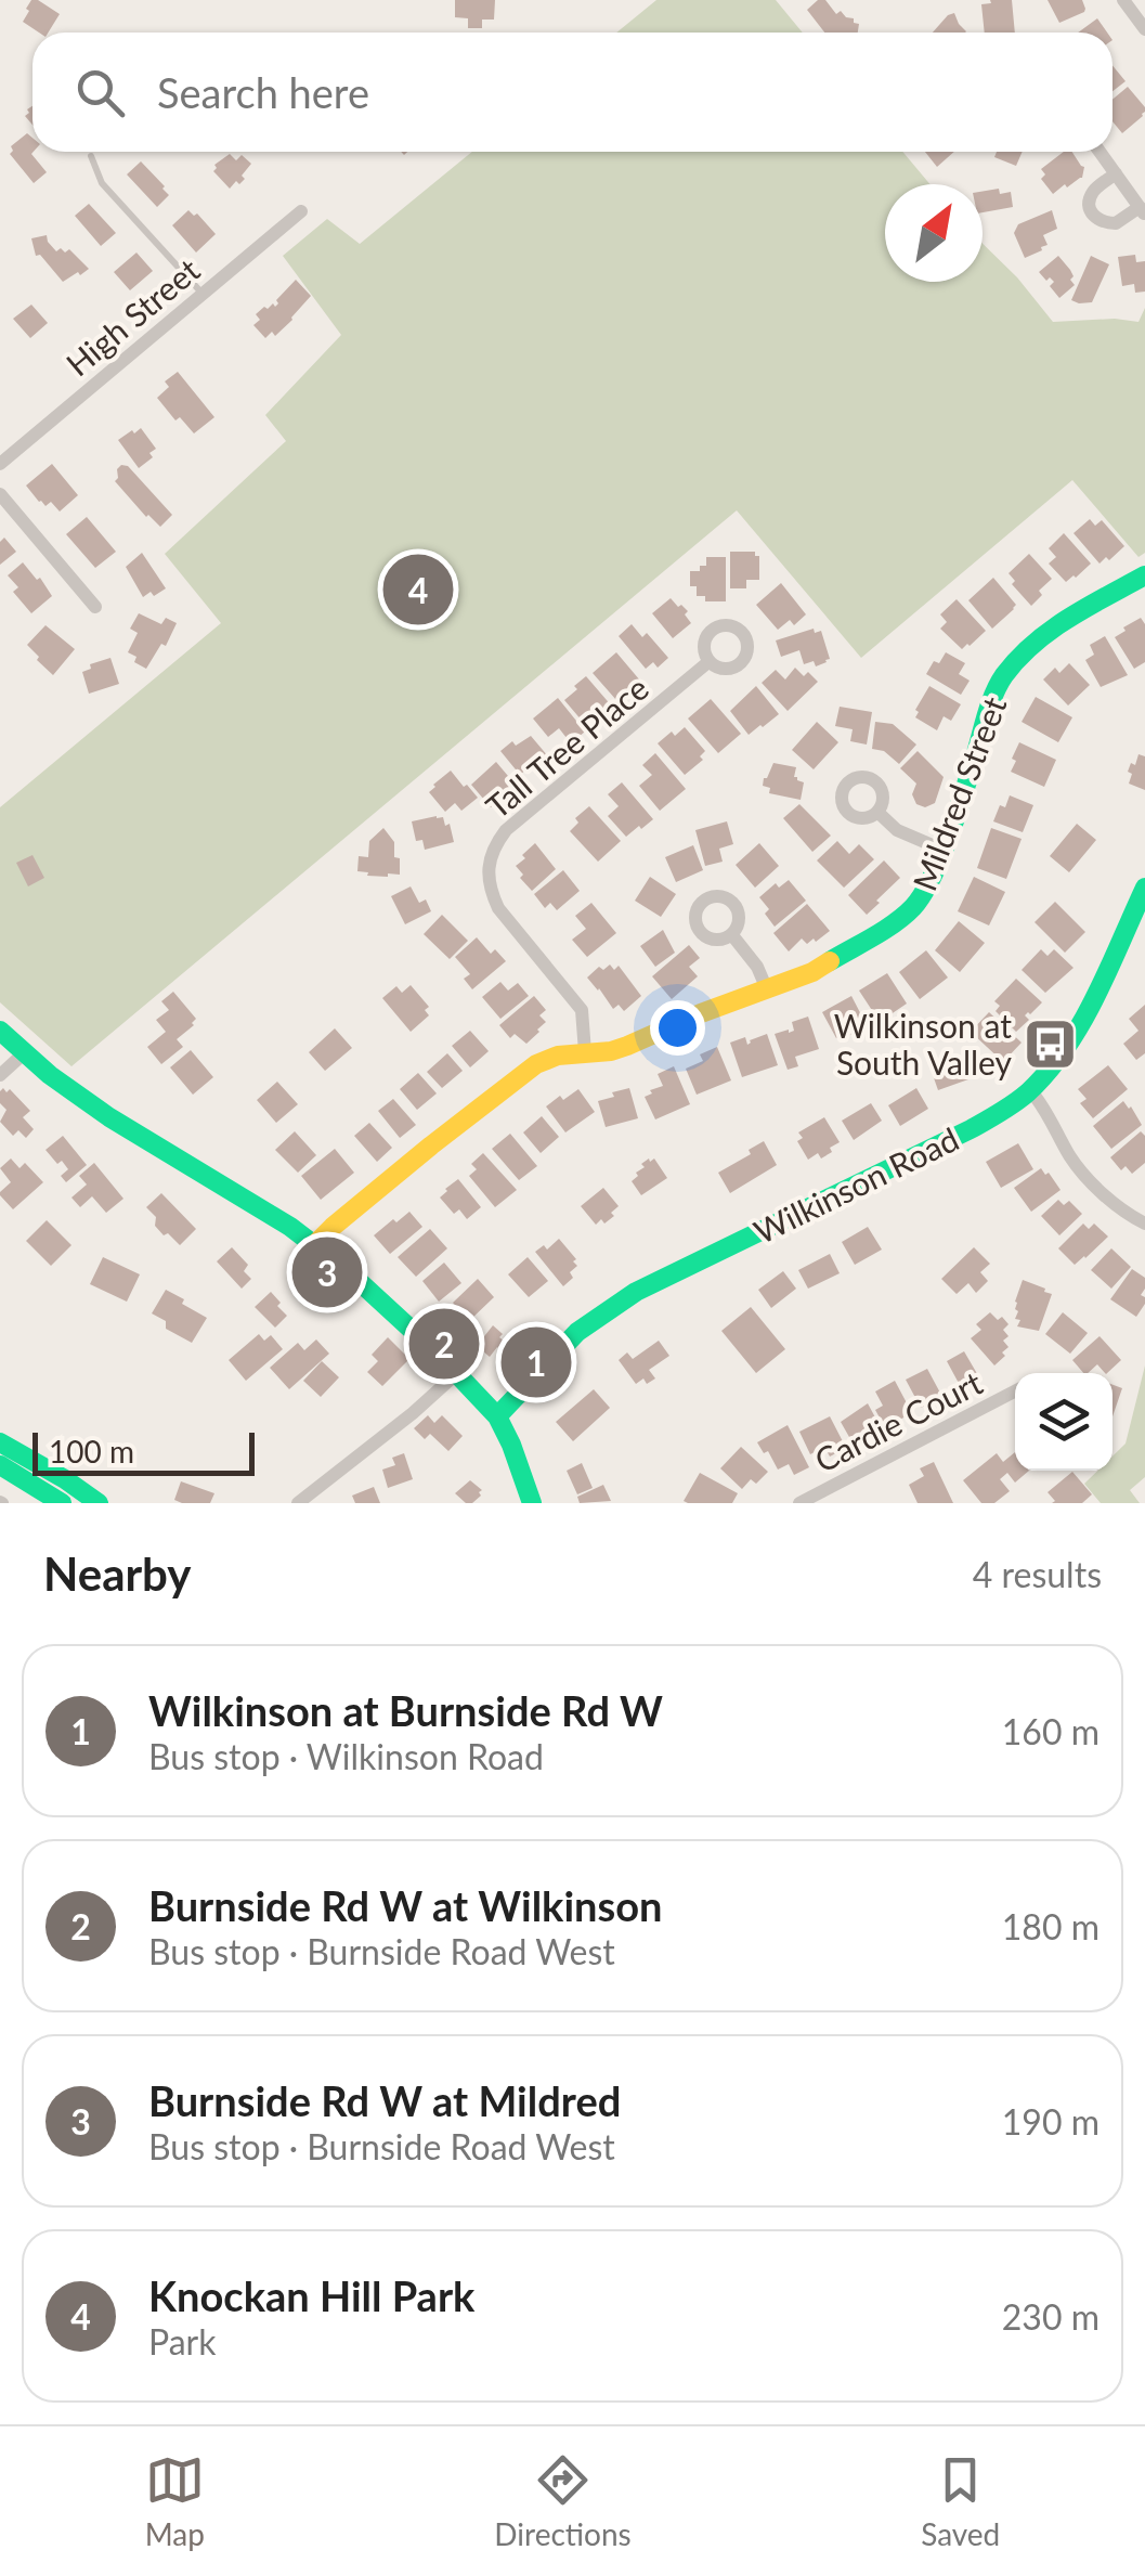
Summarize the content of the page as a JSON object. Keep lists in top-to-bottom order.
{
  "streets": {
    "main road": ["Mildred Street", "Wilkinson Road"],
    "street": ["High Street", "Tall Tree Place", "Cardie Court"]
  },
  "crossings": [
    ["Tall Tree Place", "Mildred Street"]
  ],
  "places": {
    "bus stop": ["Wilkinson at South Valley"]
  },
  "scale_bar": "100 m",
  "north": "top right",
  "page": {
    "search": "Search here",
    "pins": [
      "4",
      "3",
      "2",
      "1"
    ],
    "scale": "100 m",
    "heading": ["Nearby", "4 results"],
    "list": [
      {
        "mark": "1",
        "name": "Wilkinson at Burnside Rd W",
        "note": "Bus stop · Wilkinson Road",
        "value": "160 m"
      },
      {
        "mark": "2",
        "name": "Burnside Rd W at Wilkinson",
        "note": "Bus stop · Burnside Road West",
        "value": "180 m"
      },
      {
        "mark": "3",
        "name": "Burnside Rd W at Mildred",
        "note": "Bus stop · Burnside Road West",
        "value": "190 m"
      },
      {
        "mark": "4",
        "name": "Knockan Hill Park",
        "note": "Park",
        "value": "230 m"
      }
    ],
    "nav": ["Map", "Directions", "Saved"]
  }
}
